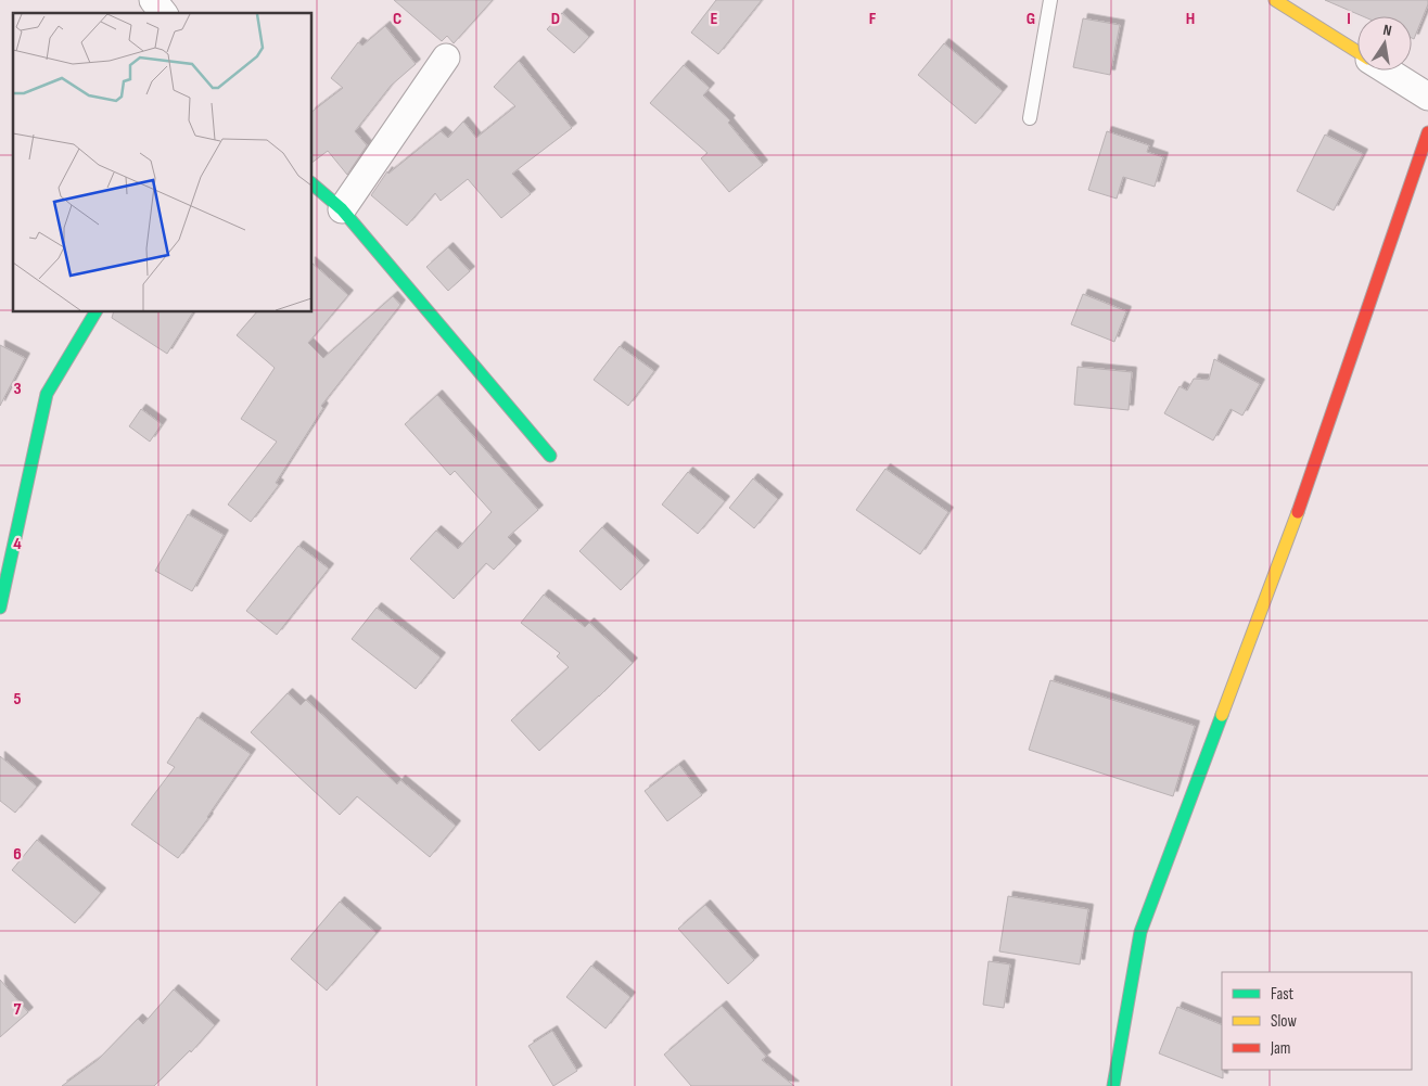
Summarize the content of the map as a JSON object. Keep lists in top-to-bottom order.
{
  "legend": ["Fast", "Slow", "Jam"],
  "north": "top",
  "grid": {
    "columns": [
      "C",
      "D",
      "E",
      "F",
      "G",
      "H",
      "I"
    ],
    "rows": [
      "3",
      "4",
      "5",
      "6",
      "7"
    ]
  }
}
